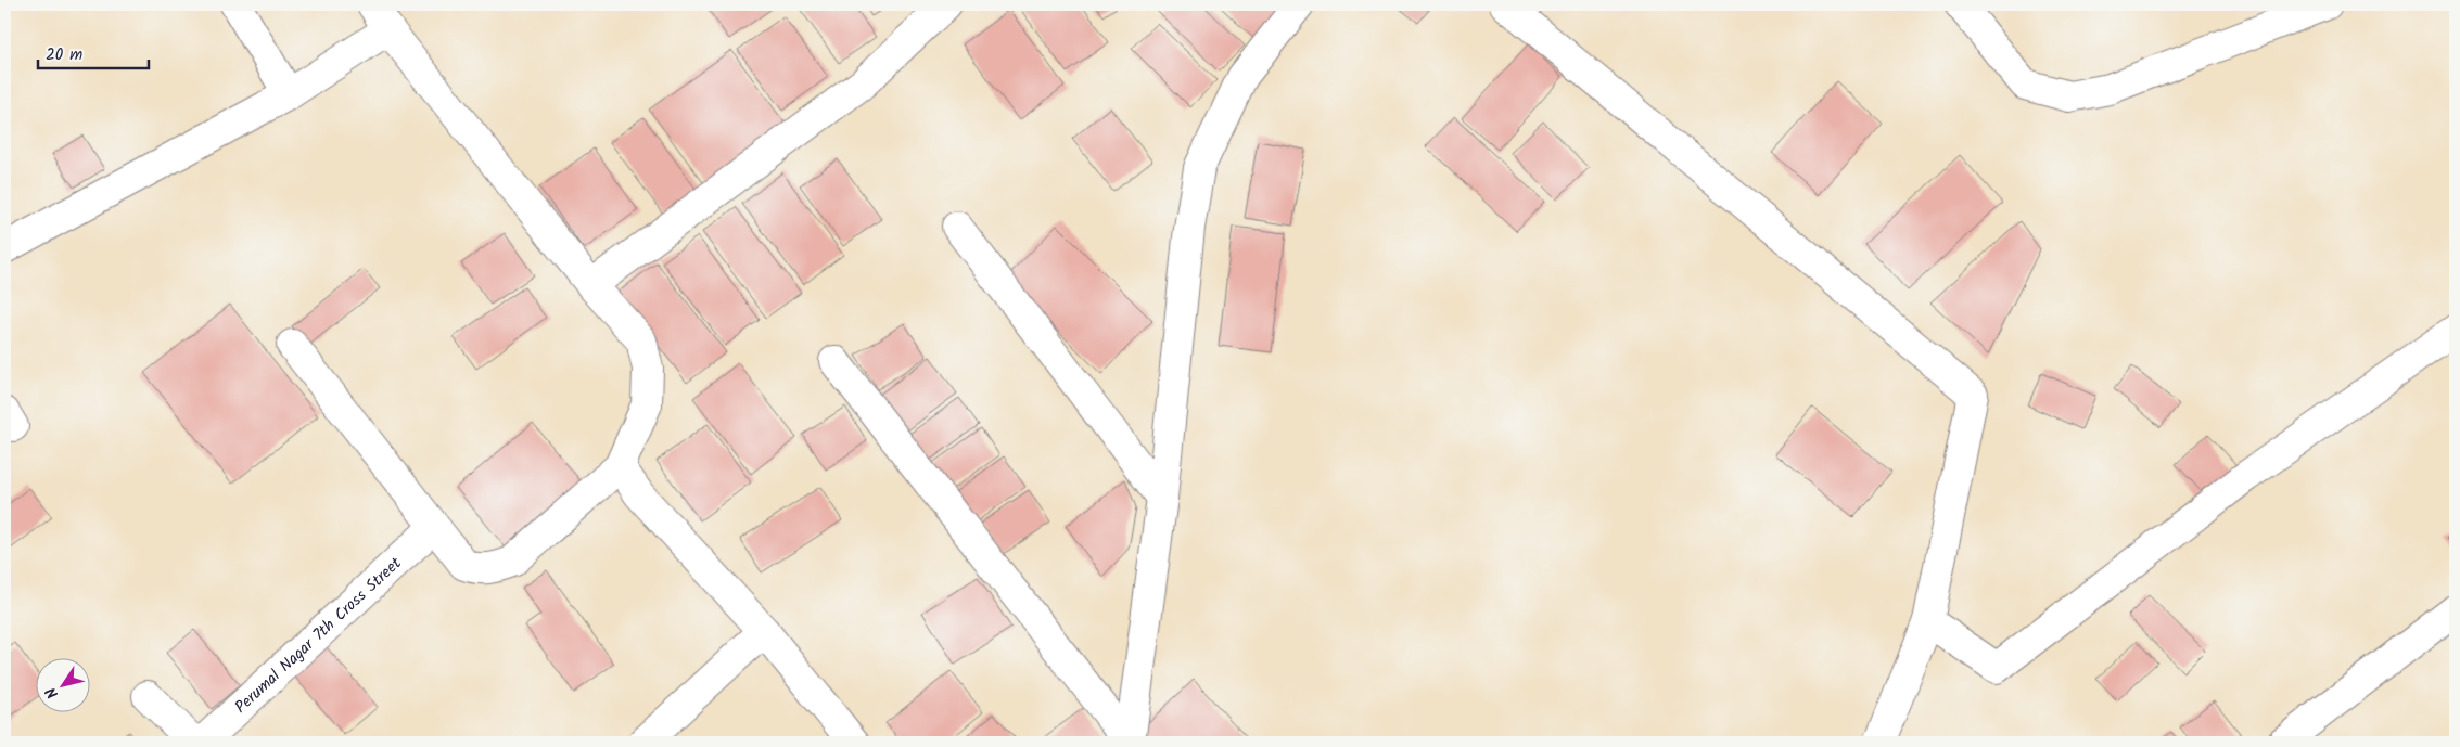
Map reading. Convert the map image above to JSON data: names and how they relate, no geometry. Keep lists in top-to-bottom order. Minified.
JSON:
{"streets":{"street":["Perumal Nagar 7th Cross Street"]},"scale_bar":"20 m","north":"bottom left"}
